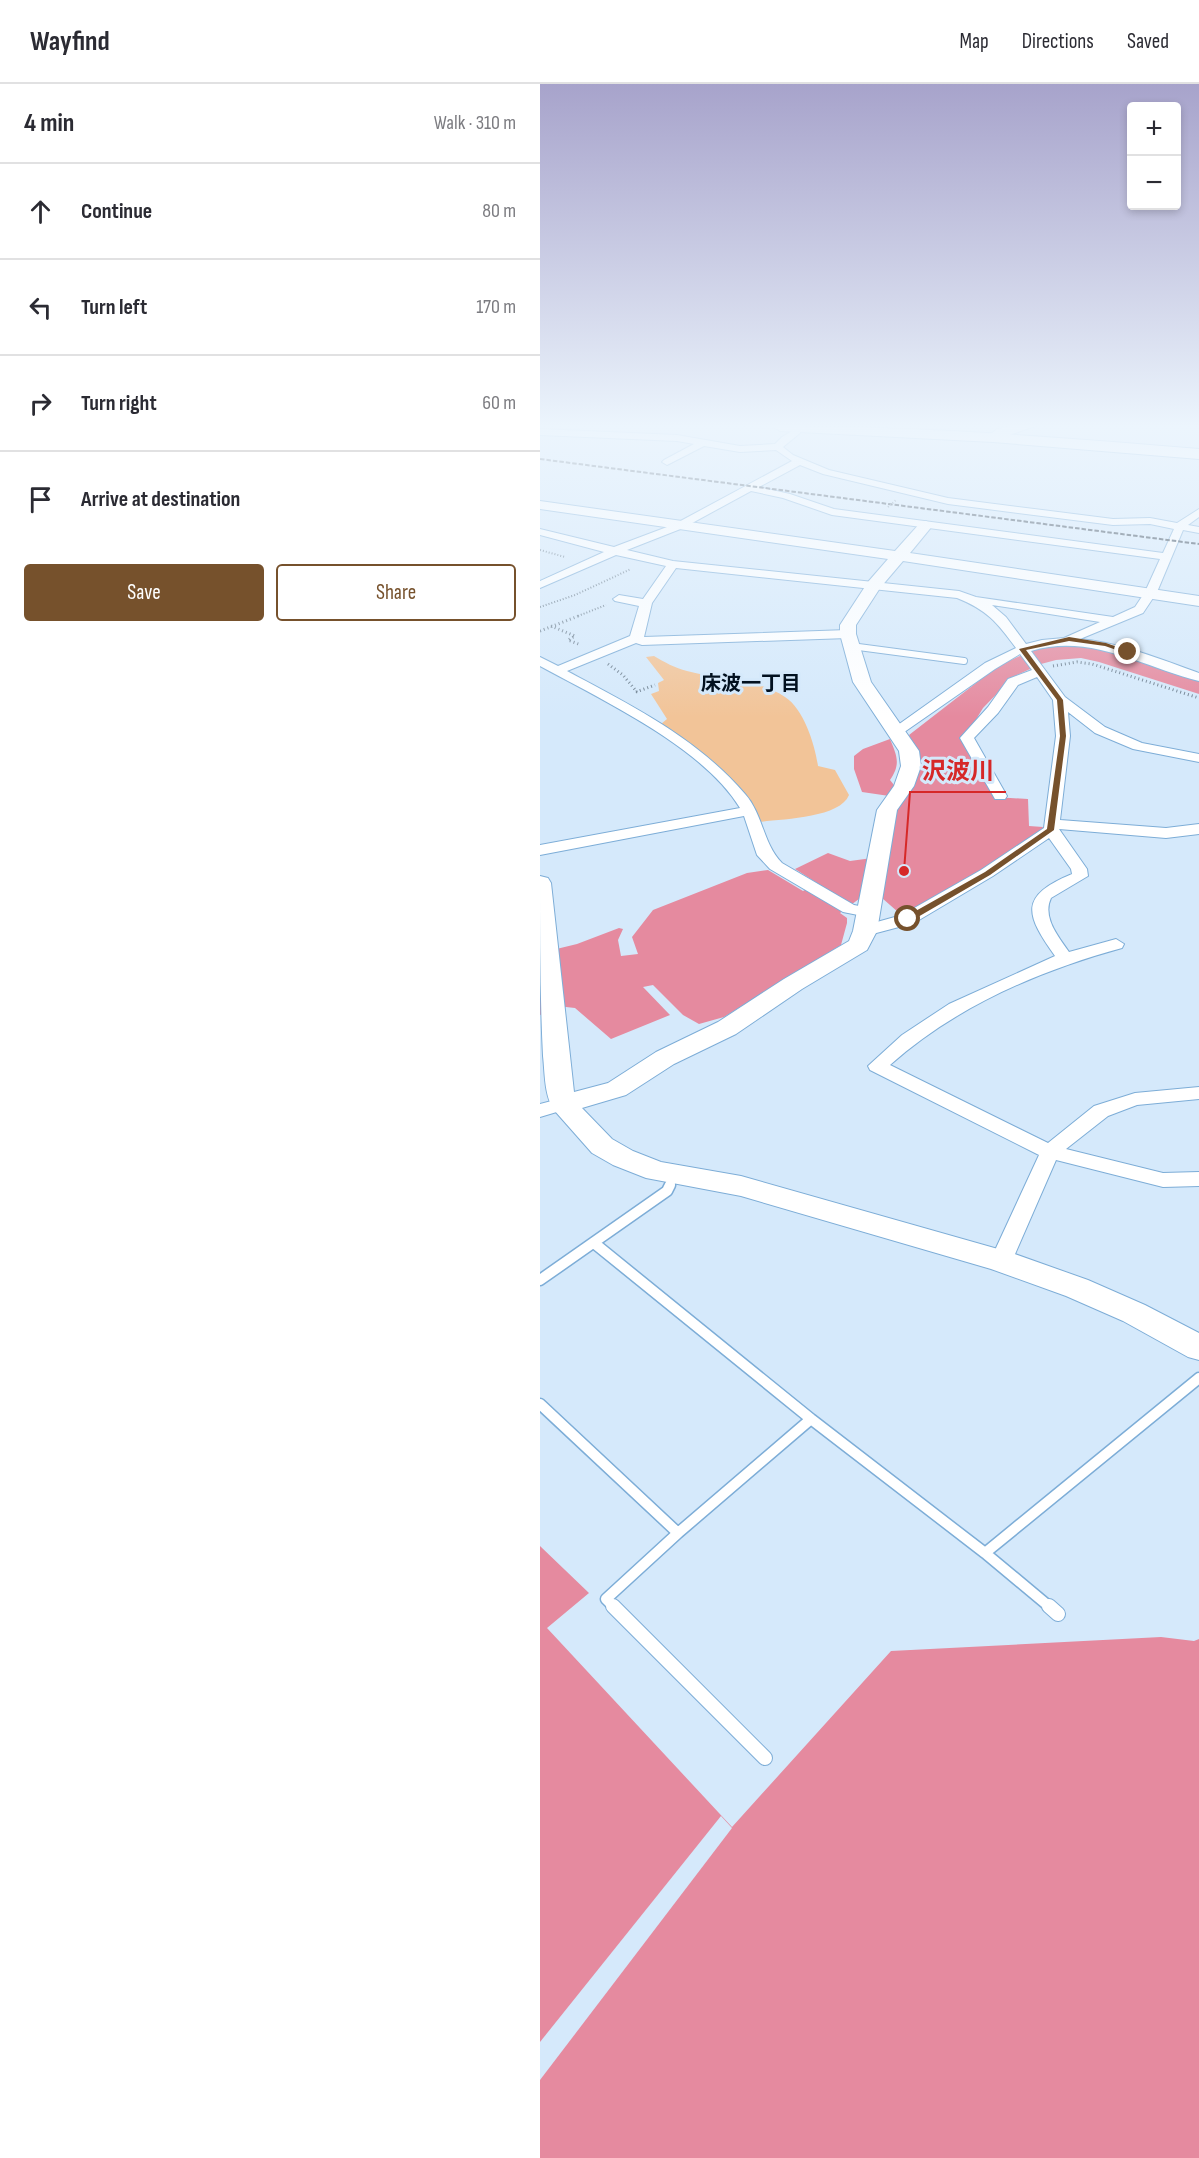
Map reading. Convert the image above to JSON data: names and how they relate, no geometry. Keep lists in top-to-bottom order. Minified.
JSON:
{"districts":["床波一丁目"],"places":["沢波川"],"page":{"header":"Wayfind","nav":["Map","Directions","Saved"],"heading":["4 min","Walk · 310 m"],"map_buttons":["+","−"],"list":[["Continue","80 m"],["Turn left","170 m"],["Turn right","60 m"],"Arrive at destination"],"buttons":["Save","Share"]}}
